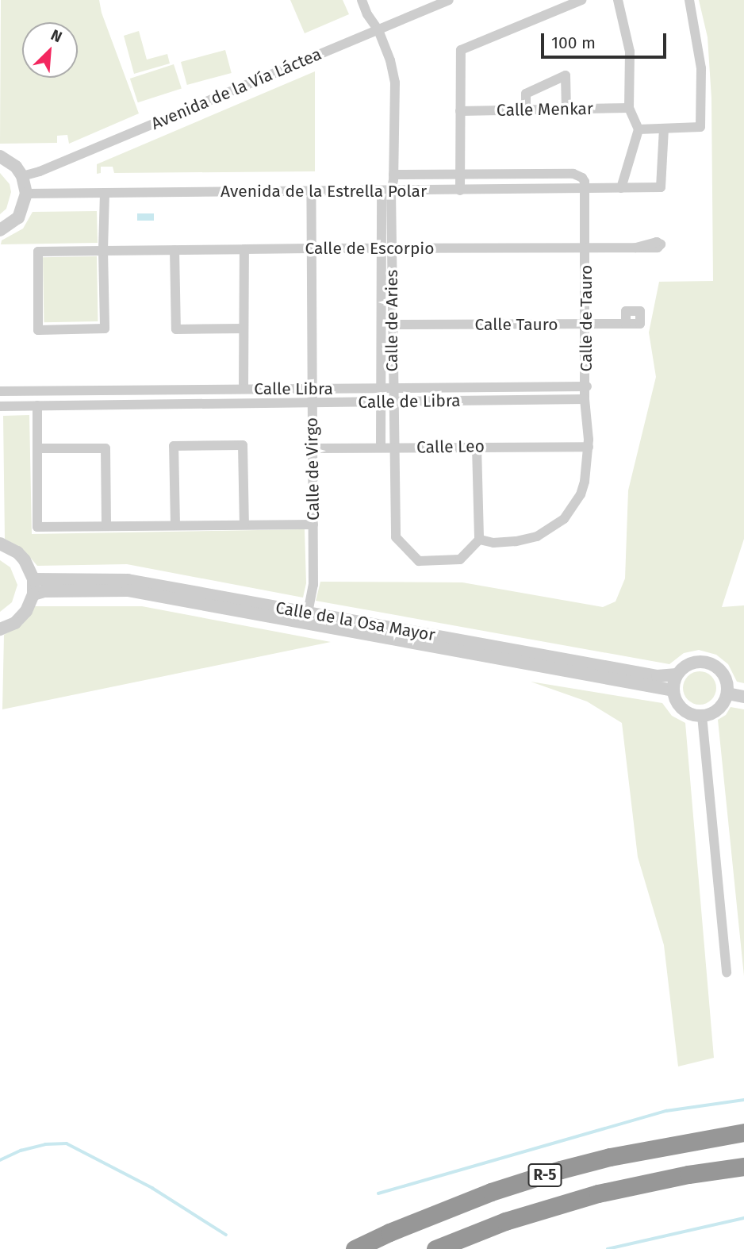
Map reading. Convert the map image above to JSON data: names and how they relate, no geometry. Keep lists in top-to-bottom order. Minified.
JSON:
{"streets":{"highway":["R-5"],"street":["Avenida de la Vía Láctea","Calle Menkar","Avenida de la Estrella Polar","Calle de Escorpio","Calle de Tauro","Calle de Aries","Calle Tauro","Calle Libra","Calle de Libra","Calle Leo","Calle de Virgo","Calle de la Osa Mayor"]},"crossings":[["Avenida de la Vía Láctea","Calle de Aries"],["Avenida de la Estrella Polar","Calle de Escorpio"],["Avenida de la Estrella Polar","Calle de Tauro"],["Avenida de la Estrella Polar","Calle de Aries"],["Avenida de la Estrella Polar","Calle de Virgo"],["Calle de Escorpio","Calle de Tauro"],["Calle de Escorpio","Calle de Aries"],["Calle de Escorpio","Calle de Virgo"],["Calle de Tauro","Calle Tauro"],["Calle de Tauro","Calle Libra"],["Calle de Tauro","Calle de Libra"],["Calle de Tauro","Calle Leo"],["Calle de Aries","Calle Tauro"],["Calle de Aries","Calle Libra"],["Calle de Aries","Calle de Libra"],["Calle de Aries","Calle Leo"],["Calle Libra","Calle de Virgo"],["Calle de Libra","Calle de Virgo"],["Calle Leo","Calle de Virgo"],["Calle de Virgo","Calle de la Osa Mayor"]],"scale_bar":"100 m","north":"top right"}
